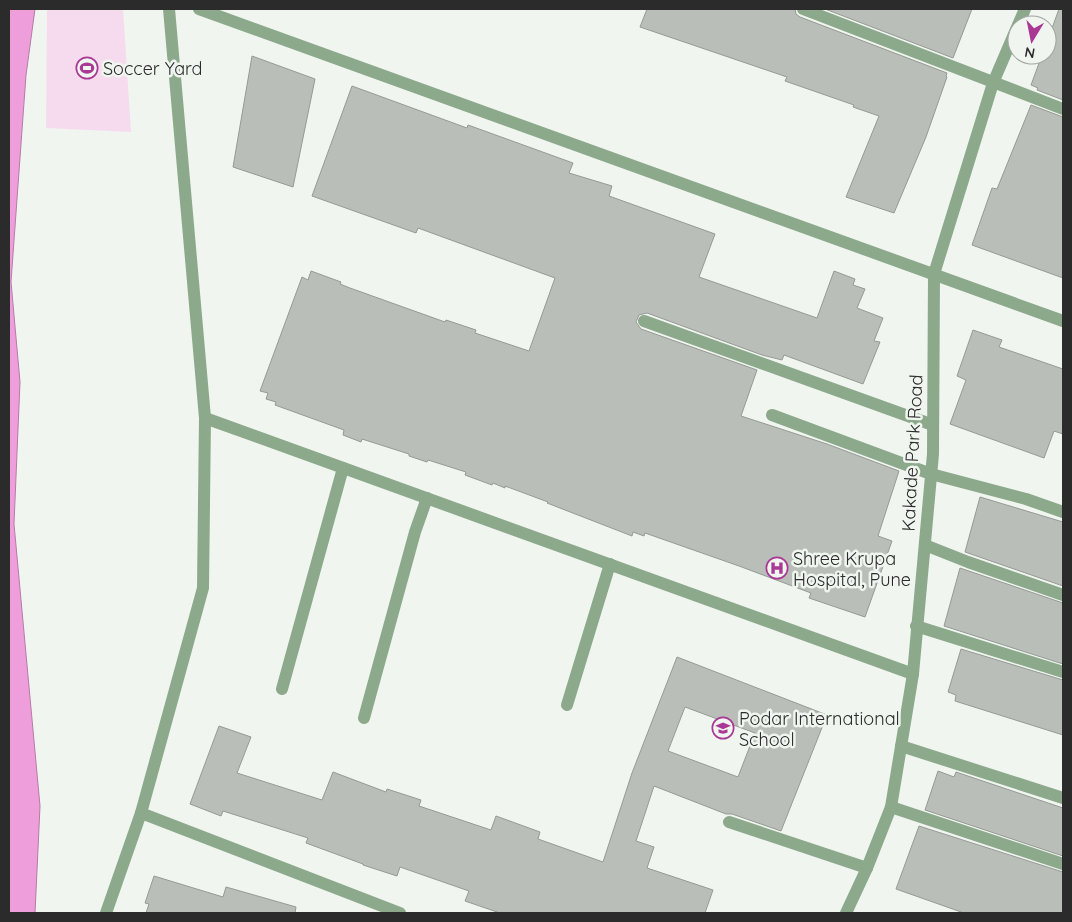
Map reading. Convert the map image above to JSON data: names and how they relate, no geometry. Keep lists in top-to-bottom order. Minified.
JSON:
{"streets":{"street":["Kakade Park Road"]},"places":{"sports":["Soccer Yard"],"hospital":["Shree Krupa Hospital, Pune"],"school or university":["Podar International School"]},"north":"bottom"}
